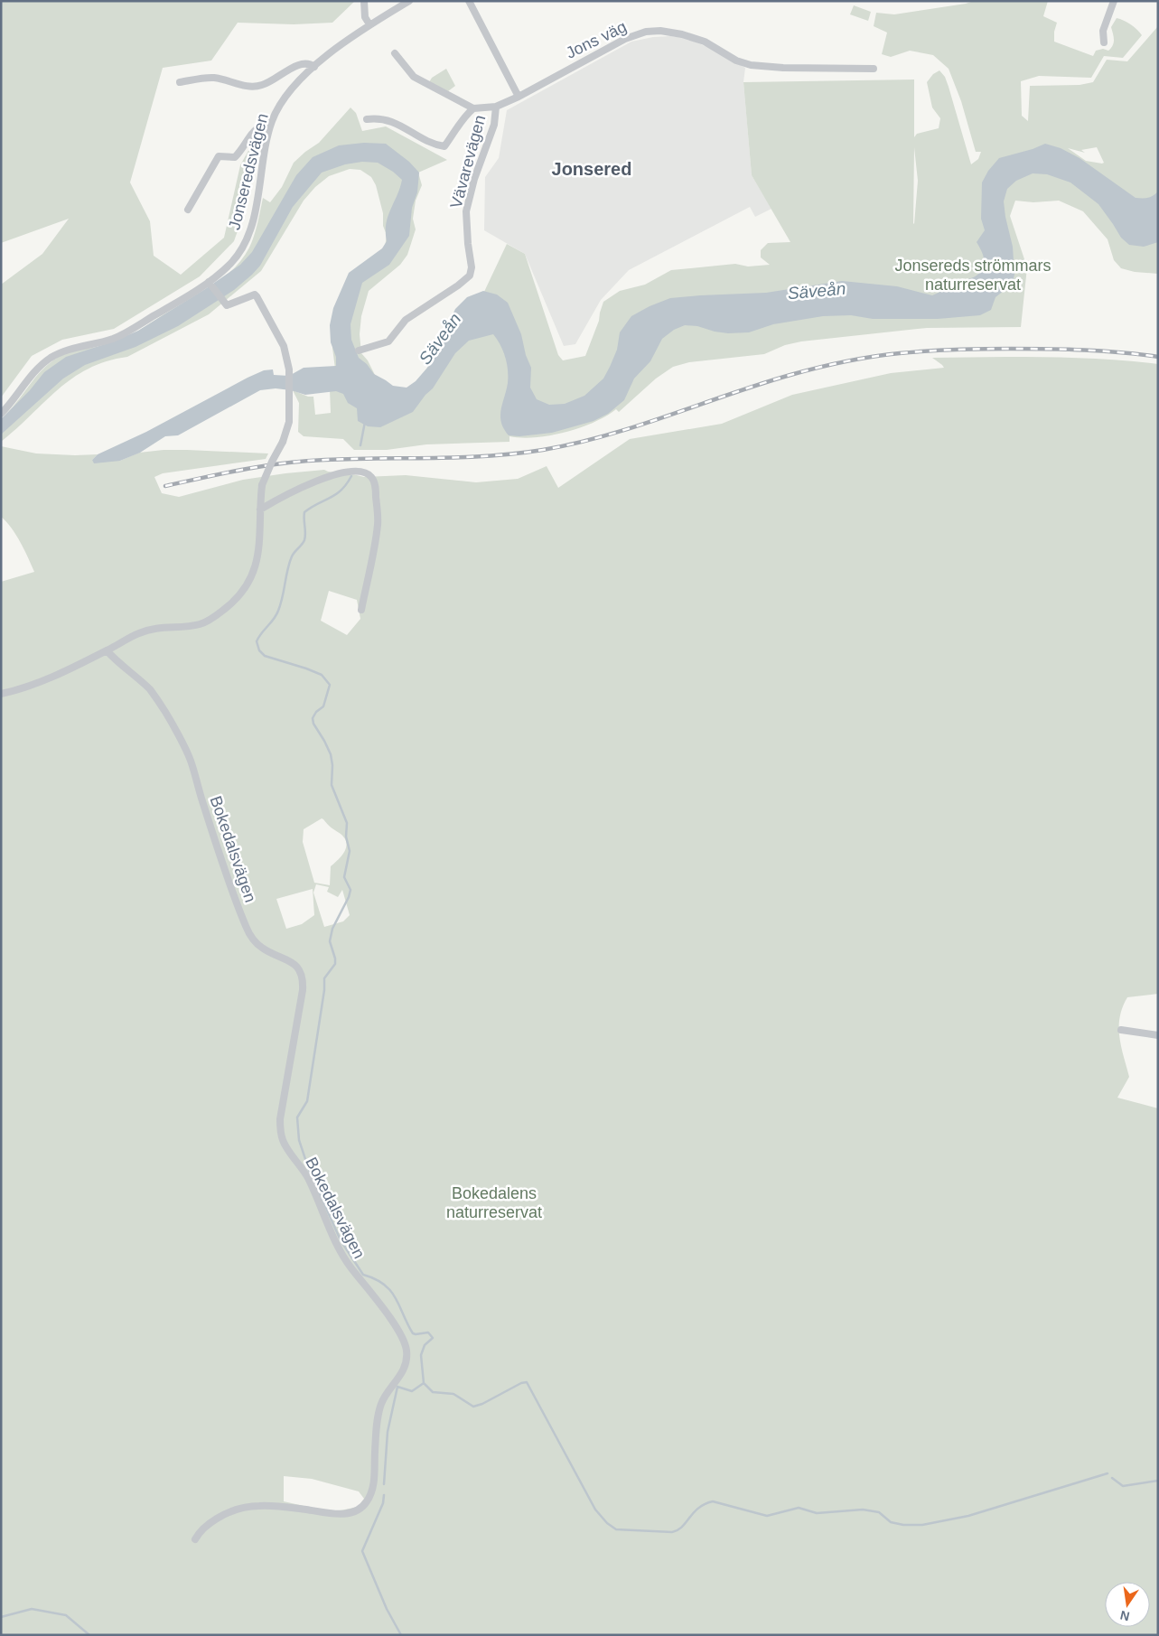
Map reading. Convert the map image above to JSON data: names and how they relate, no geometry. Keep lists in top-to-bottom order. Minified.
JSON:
{"streets":{"street":["Jons väg","Vävarevägen","Jonseredsvägen","Bokedalsvägen"]},"crossings":[["Jons väg","Vävarevägen"]],"districts":["Jonsered"],"water":["Säveån"],"parks":["Jonsereds strömmars naturreservat","Bokedalens naturreservat"],"north":"bottom"}
